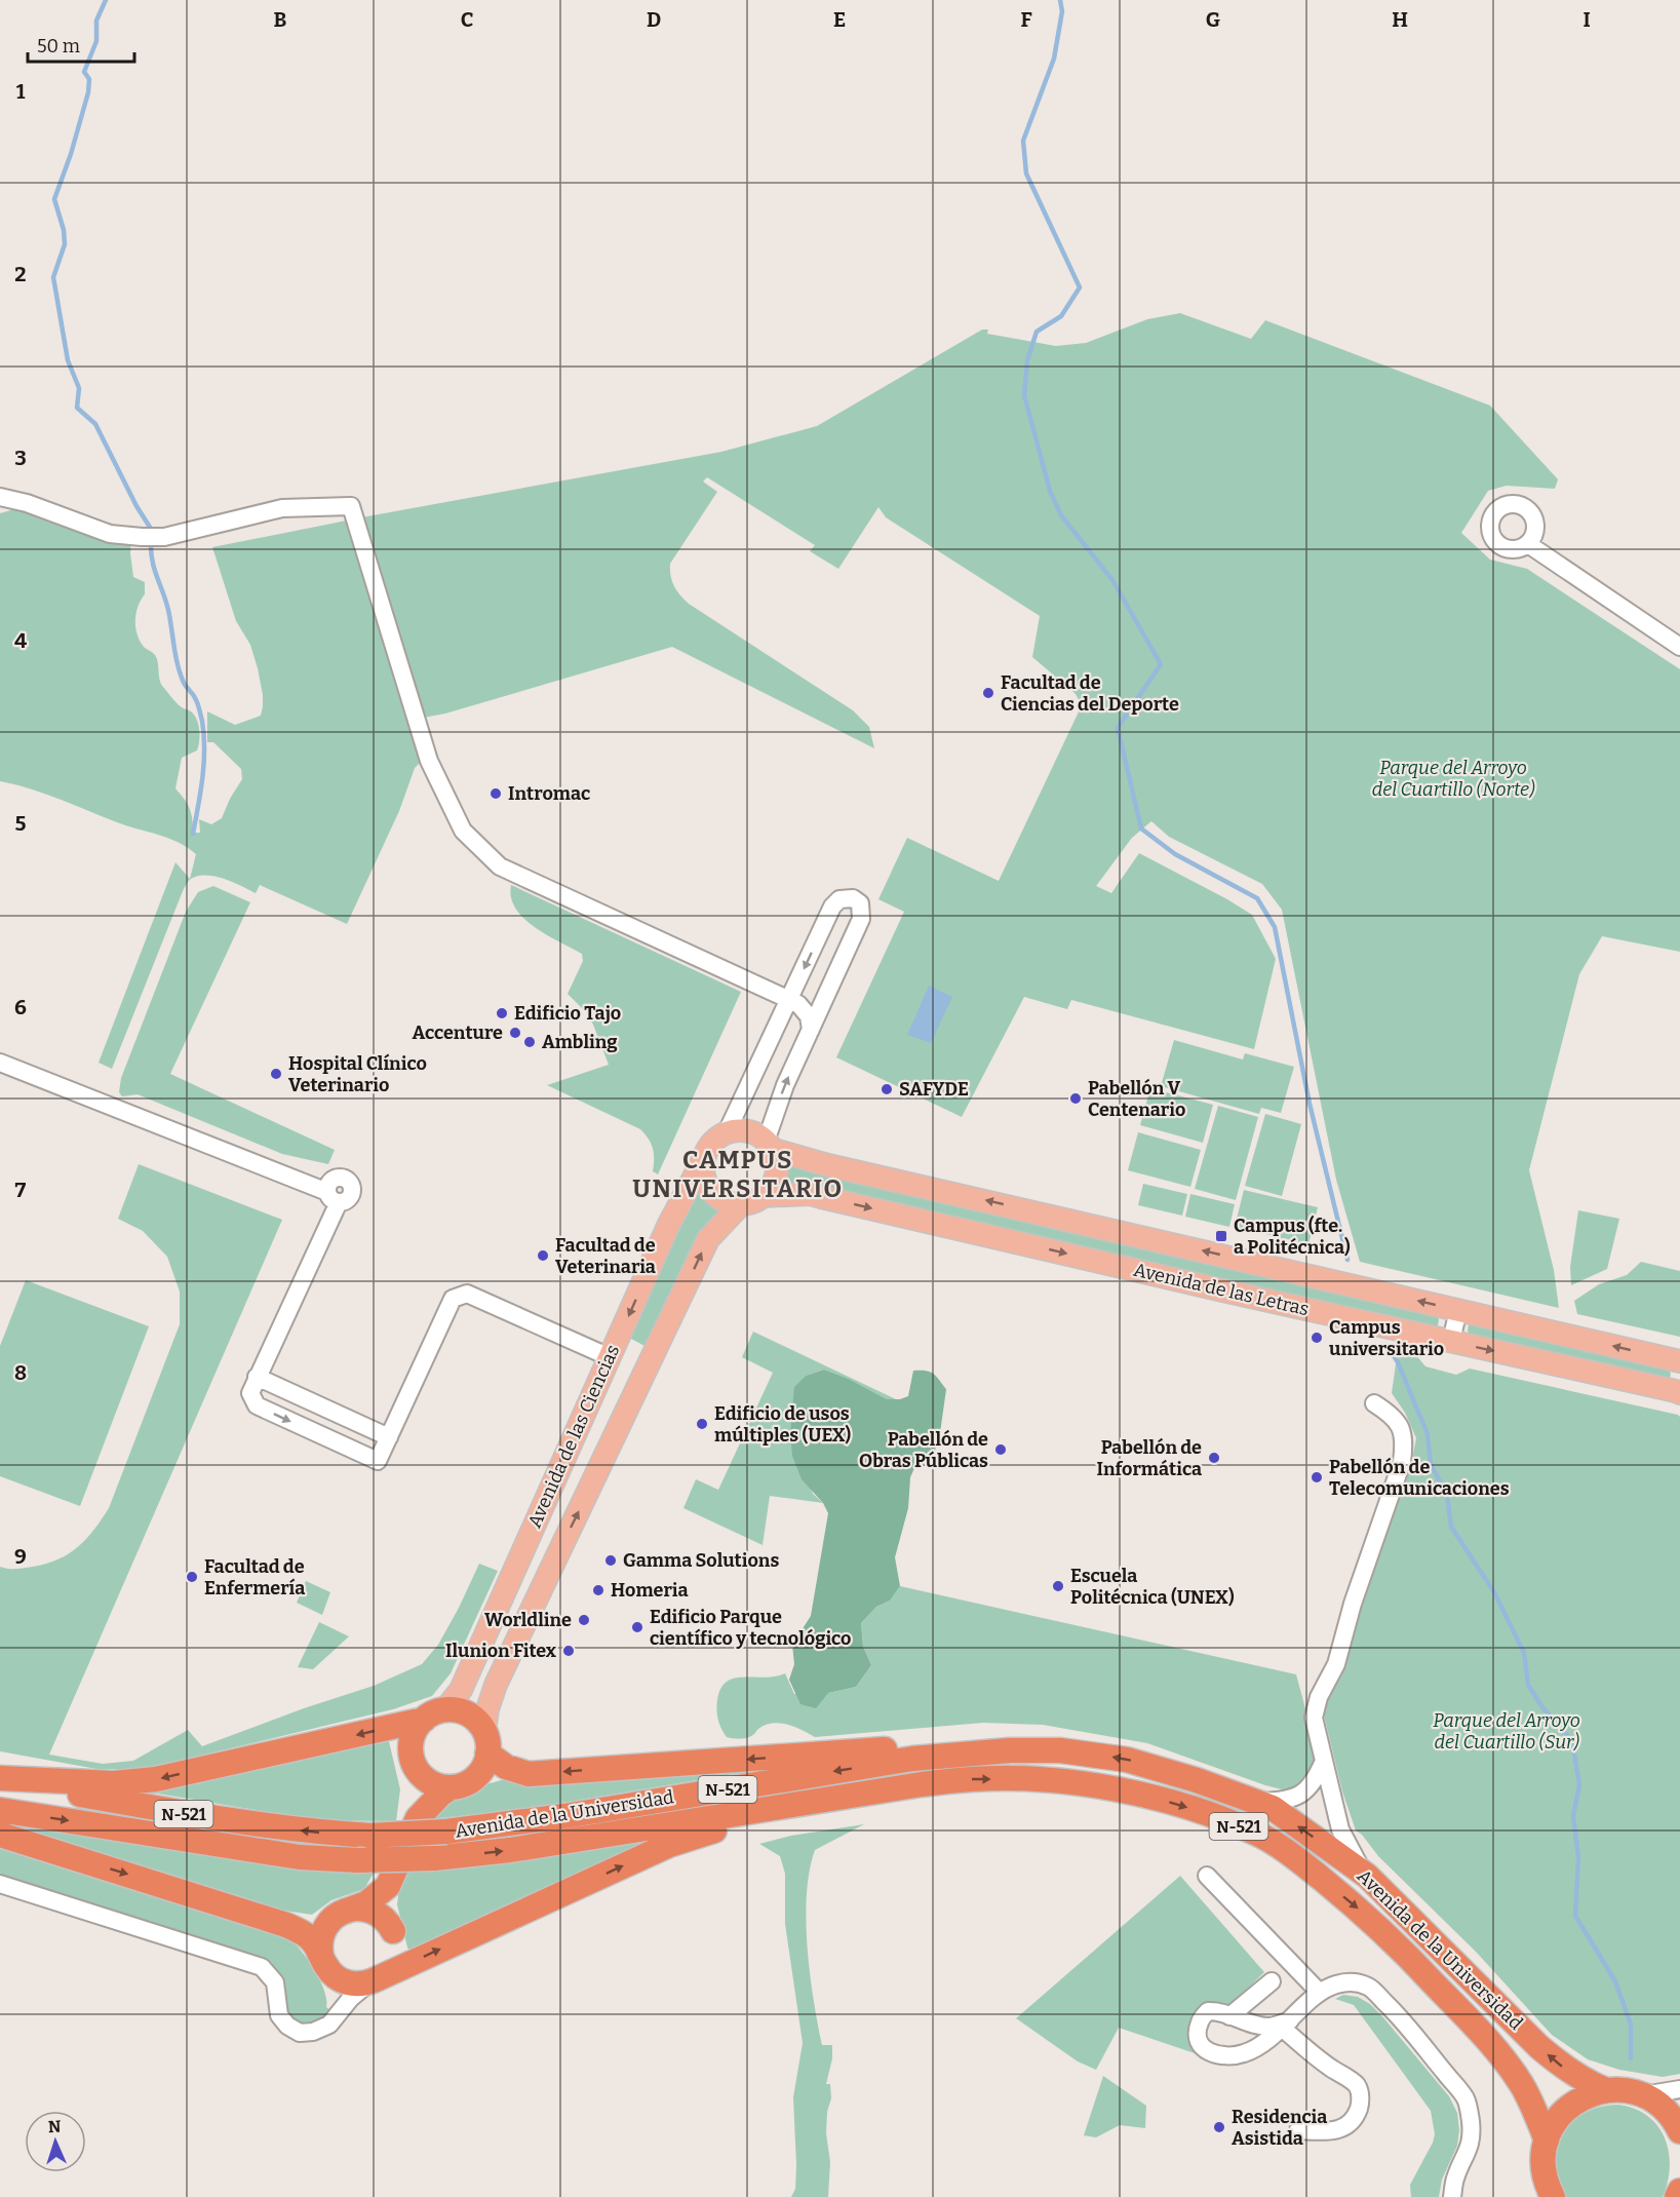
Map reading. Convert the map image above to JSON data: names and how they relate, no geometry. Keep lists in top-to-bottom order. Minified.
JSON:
{"streets":{"highway":["N-521","Avenida de la Universidad"],"main road":["Avenida de las Letras","Avenida de las Ciencias"]},"crossings":[["Avenida de las Letras","Avenida de las Ciencias"],["N-521","Avenida de la Universidad"]],"districts":["CAMPUS UNIVERSITARIO"],"parks":["Parque del Arroyo del Cuartillo (Norte)","Parque del Arroyo del Cuartillo (Sur)"],"places":{"other":["Facultad de Ciencias del Deporte","Intromac","Edificio Tajo","Accenture","Ambling","Hospital Clínico Veterinario","SAFYDE","Pabellón V Centenario","Facultad de Veterinaria","Campus universitario","Edificio de usos múltiples (UEX)","Pabellón de Obras Públicas","Pabellón de Informática","Pabellón de Telecomunicaciones","Gamma Solutions","Facultad de Enfermería","Escuela Politécnica (UNEX)","Homeria","Worldline","Edificio Parque científico y tecnológico","Ilunion Fitex","Residencia Asistida"],"transit":["Campus (fte. a Politécnica)"]},"scale_bar":"50 m","north":"top","grid":{"columns":["B","C","D","E","F","G","H","I"],"rows":["1","2","3","4","5","6","7","8","9"]}}
